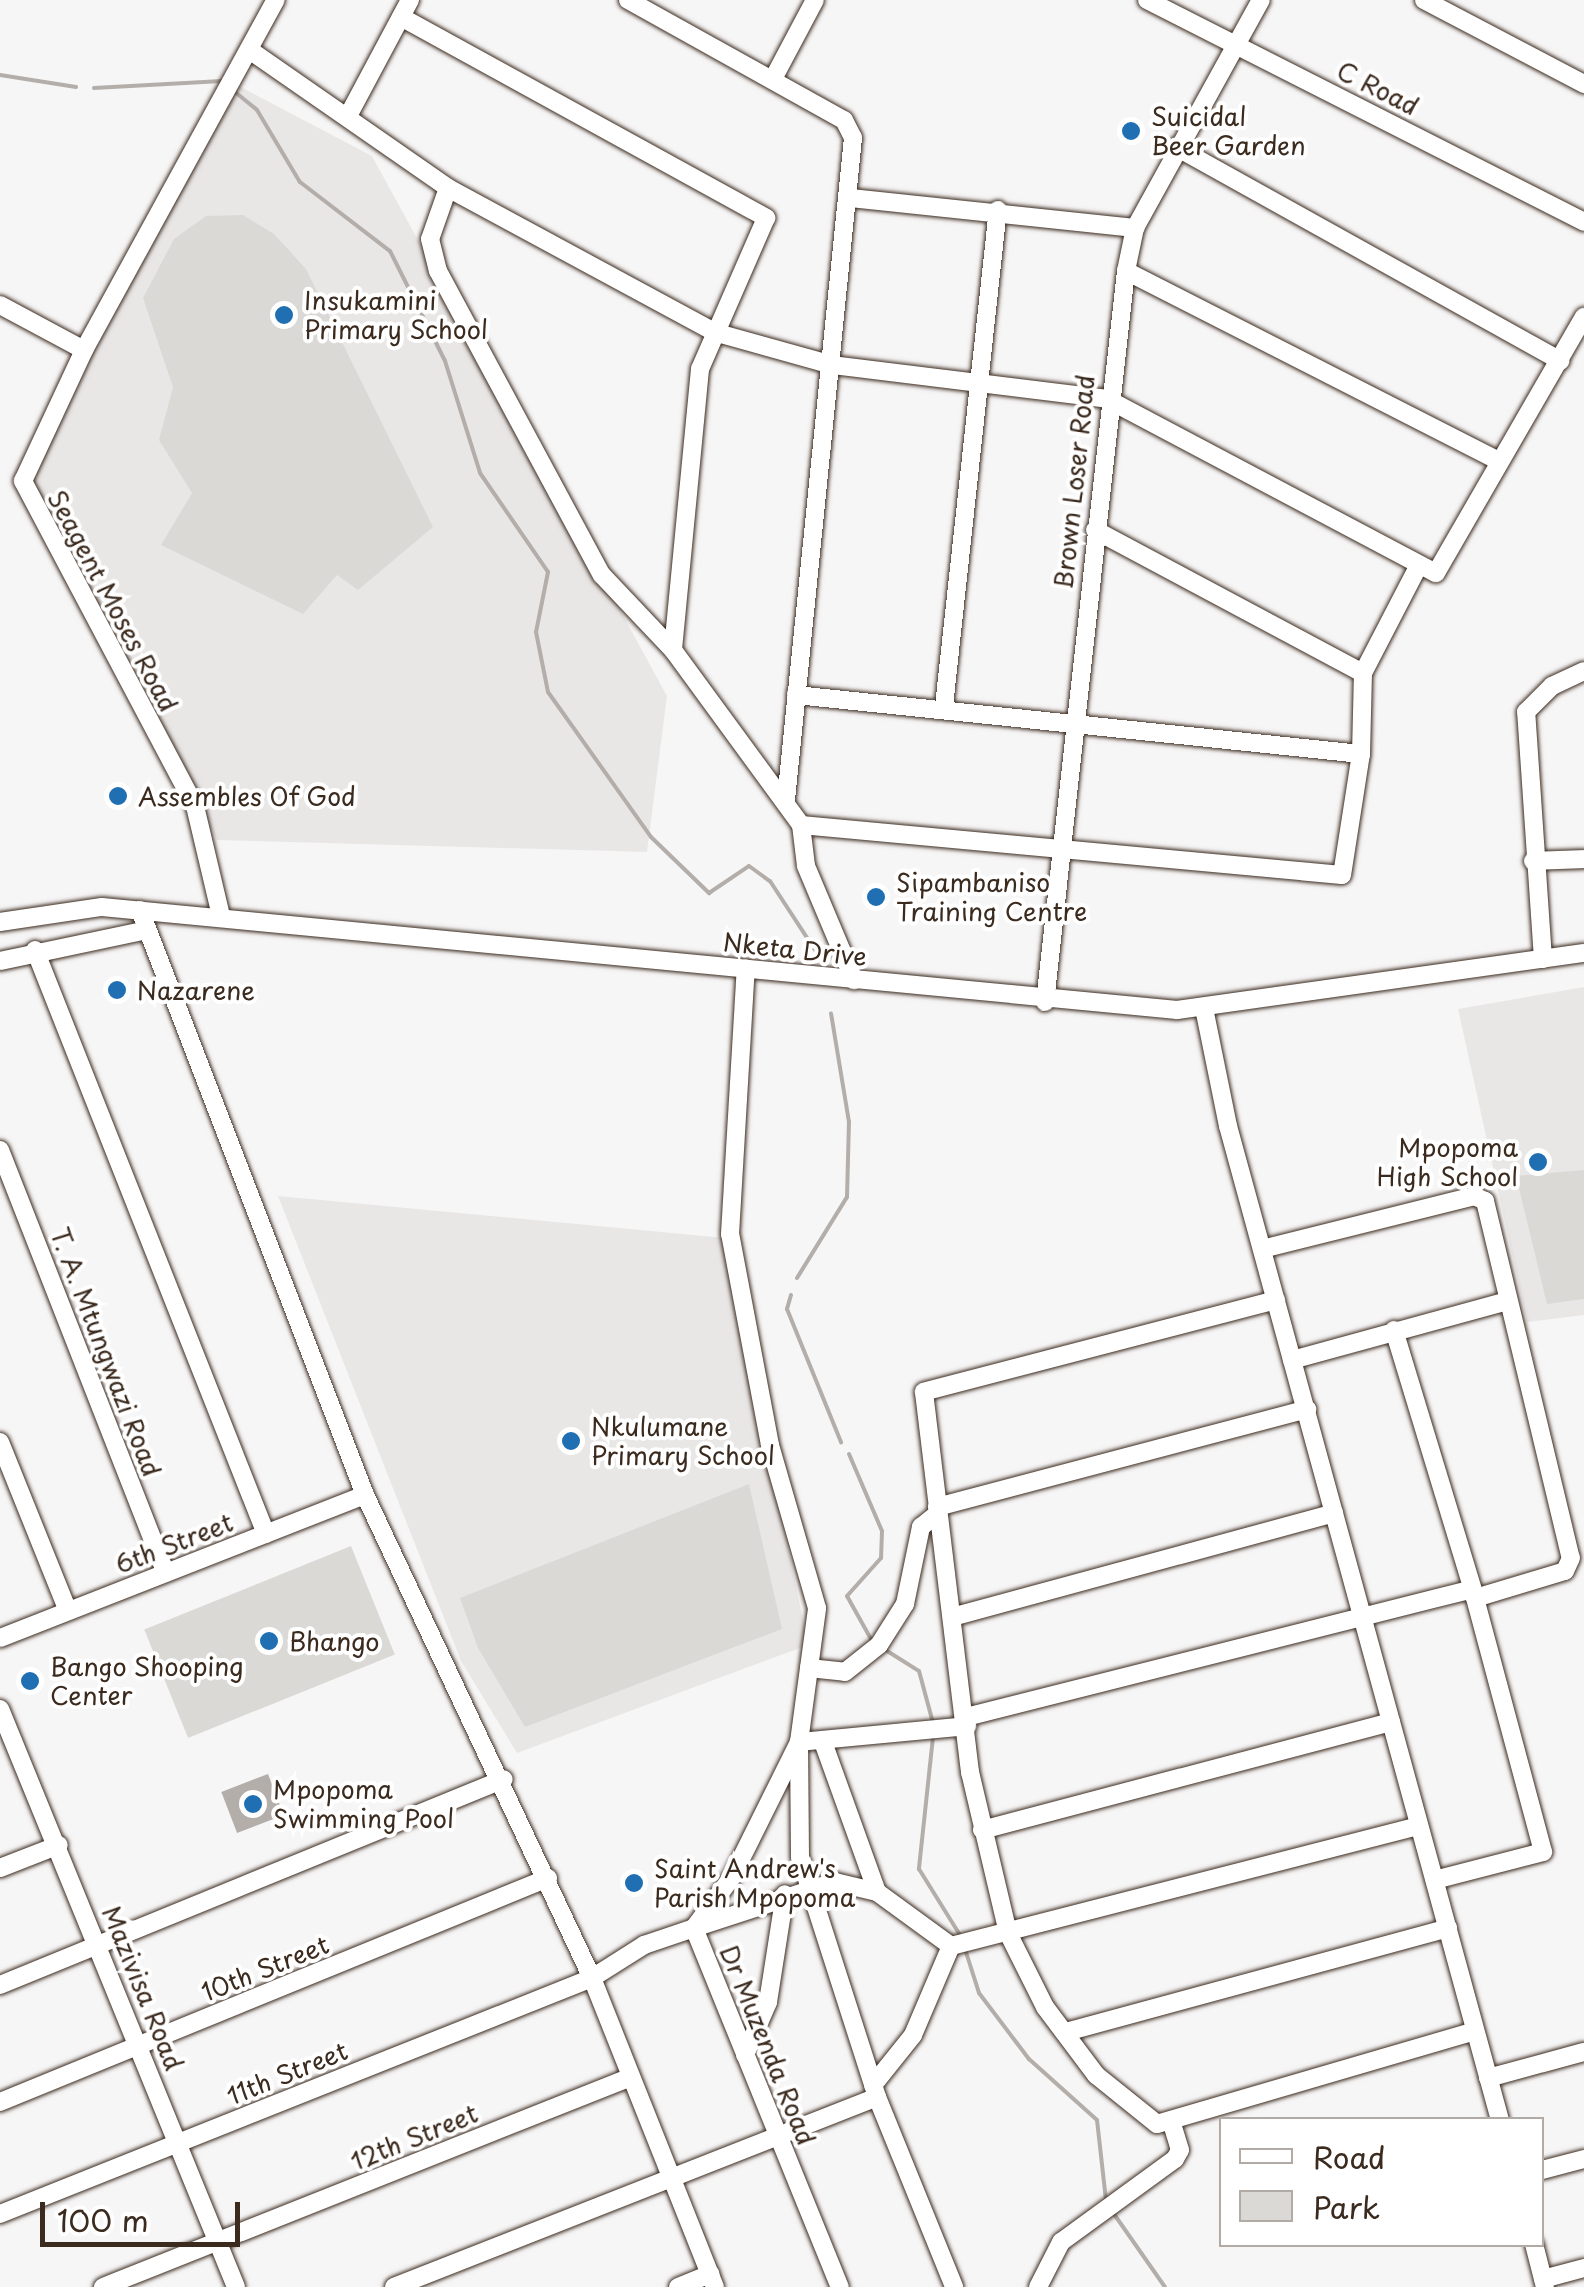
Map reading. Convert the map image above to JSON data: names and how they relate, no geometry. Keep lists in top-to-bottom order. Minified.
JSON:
{"streets":{"street":["C Road","Brown Loser Road","Seagent Moses Road","Nketa Drive","T. A. Mtungwazi Road","6th Street","10th Street","Mazivisa Road","Dr Muzenda Road","11th Street","12th Street"]},"crossings":[["C Road","Brown Loser Road"],["Brown Loser Road","Nketa Drive"],["Seagent Moses Road","Nketa Drive"],["T. A. Mtungwazi Road","6th Street"],["10th Street","Mazivisa Road"],["Mazivisa Road","11th Street"],["Mazivisa Road","12th Street"],["Dr Muzenda Road","11th Street"]],"places":["Suicidal Beer Garden","Insukamini Primary School","Assembles Of God","Sipambaniso Training Centre","Nazarene","Mpopoma High School","Nkulumane Primary School","Bhango","Bango Shooping Center","Mpopoma Swimming Pool","Saint Andrew's Parish Mpopoma"],"legend":["Road","Park"],"scale_bar":"100 m"}
